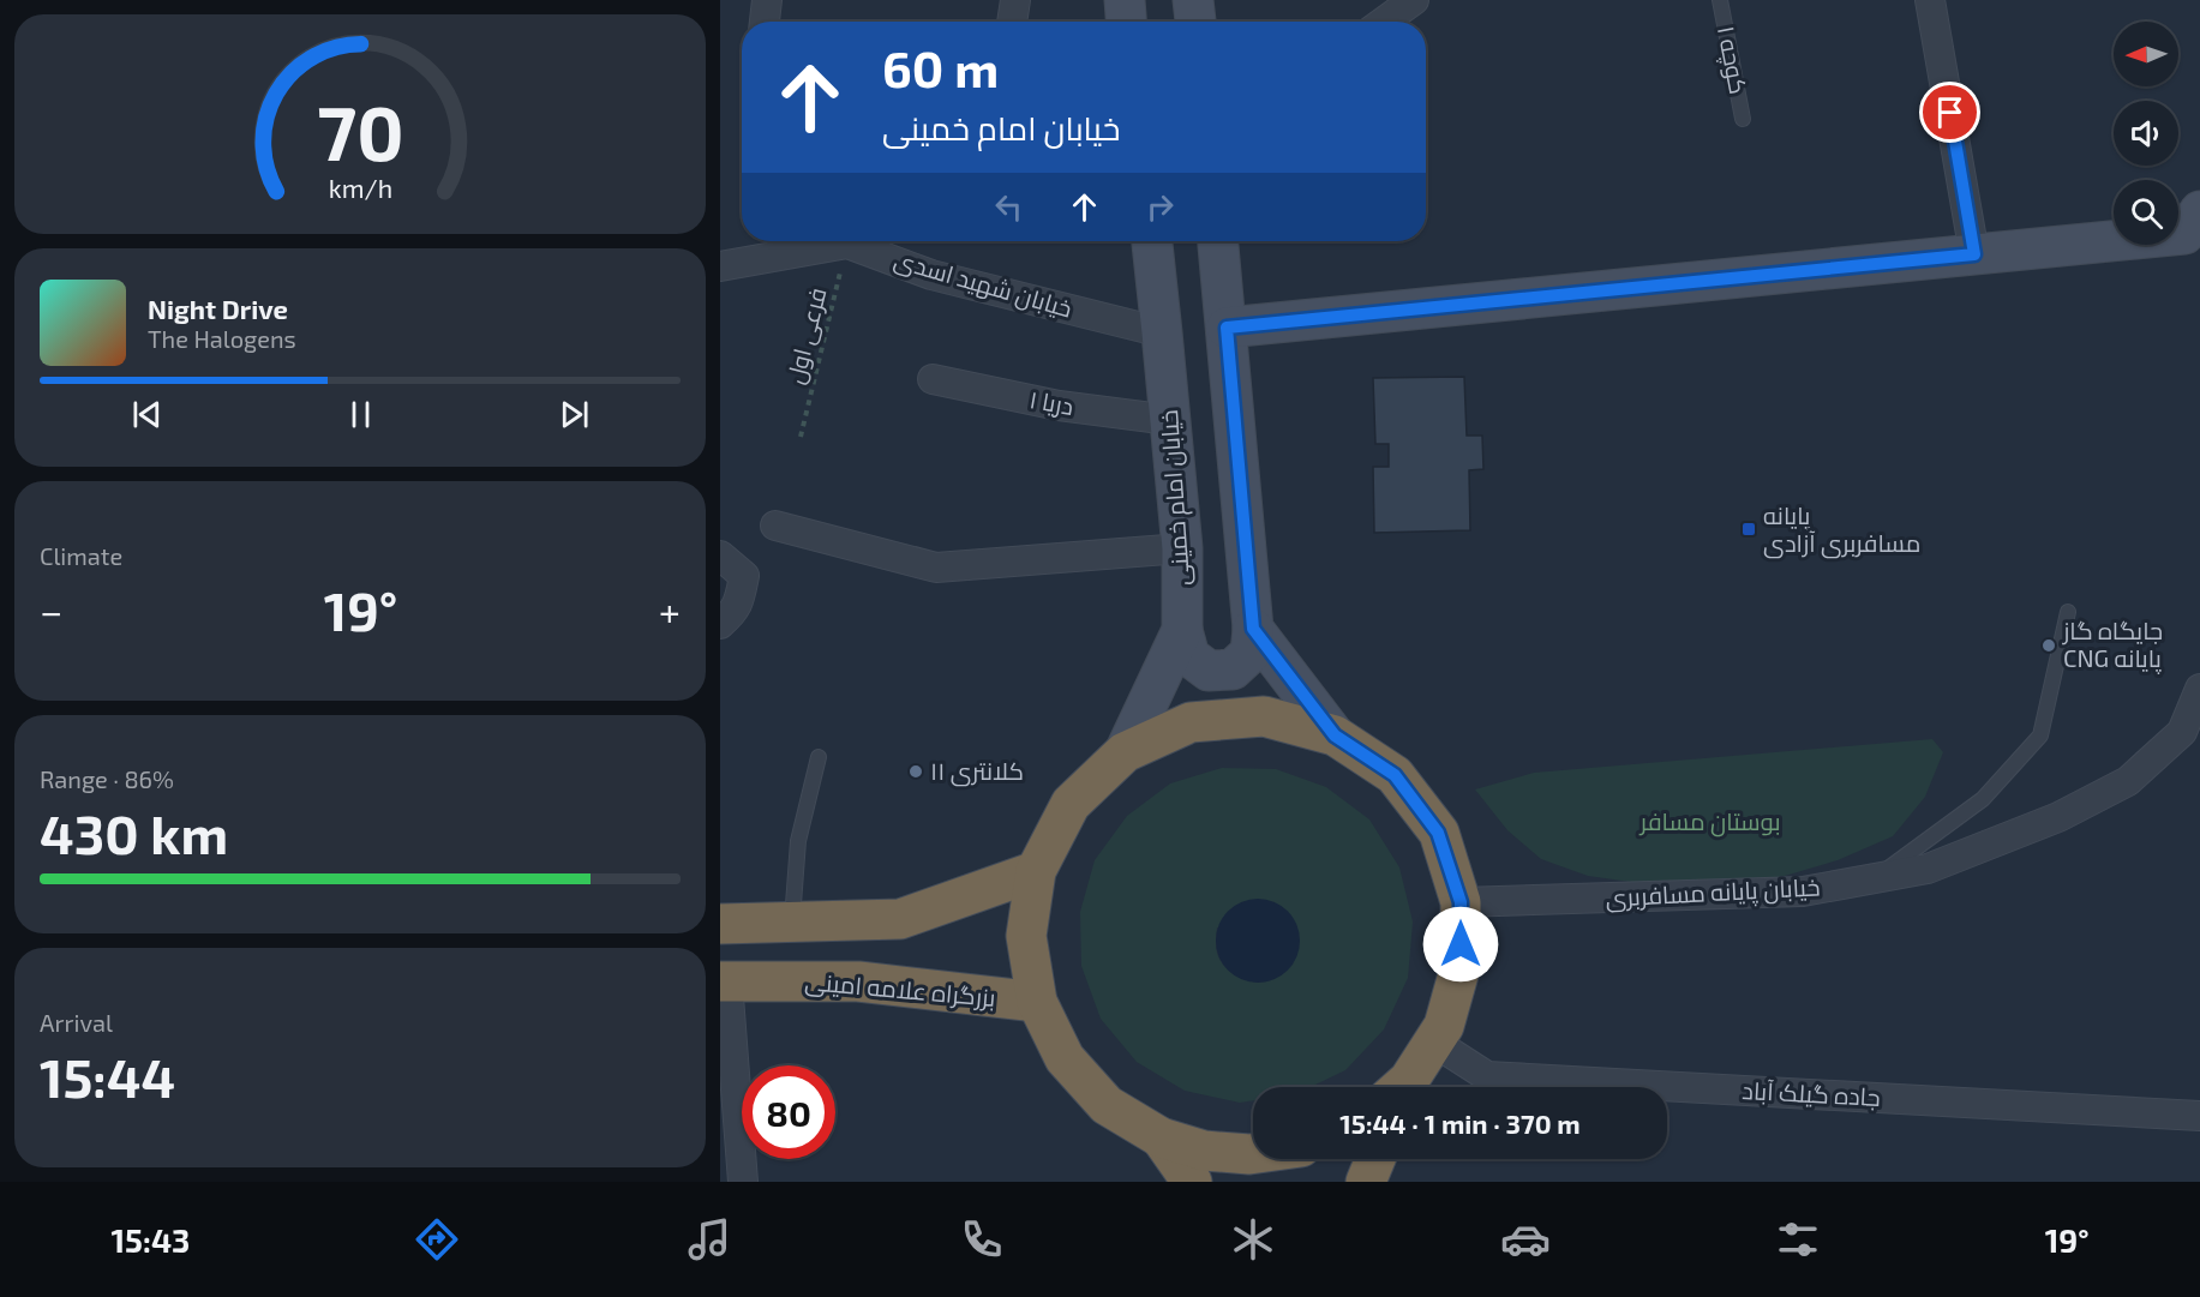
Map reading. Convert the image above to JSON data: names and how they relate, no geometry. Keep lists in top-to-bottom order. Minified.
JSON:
{"streets":{"highway":["بزرگراه علامه امینی"],"main road":["خیابان امام خمینی"],"street":["خیابان شهید اسدی","دریا ۱","خیابان پایانه مسافربری","جاده گیلک آباد"],"lane":["کوچه ۱"],"path":["فرعی اول"]},"crossings":[["خیابان شهید اسدی","فرعی اول"],["خیابان شهید اسدی","خیابان امام خمینی"],["دریا ۱","خیابان امام خمینی"]],"parks":["بوستان مسافر"],"places":{"transit":["پایانه مسافربری آزادی"],"other":["جایگاه گاز CNG پایانه","کلانتری ۱۱"]},"north":"left","page":{"turn":["60 m","خیابان امام خمینی"],"song":["Night Drive","The Halogens"],"tile":["Climate",["Range · 86%","430 km"],["Arrival","15:44"]],"heat":["−","19°","+"],"limit":"80","trip":"15:44 · 1 min · 370 m","tabs":["15:43","19°"],"gauge":["70","km/h"]}}
